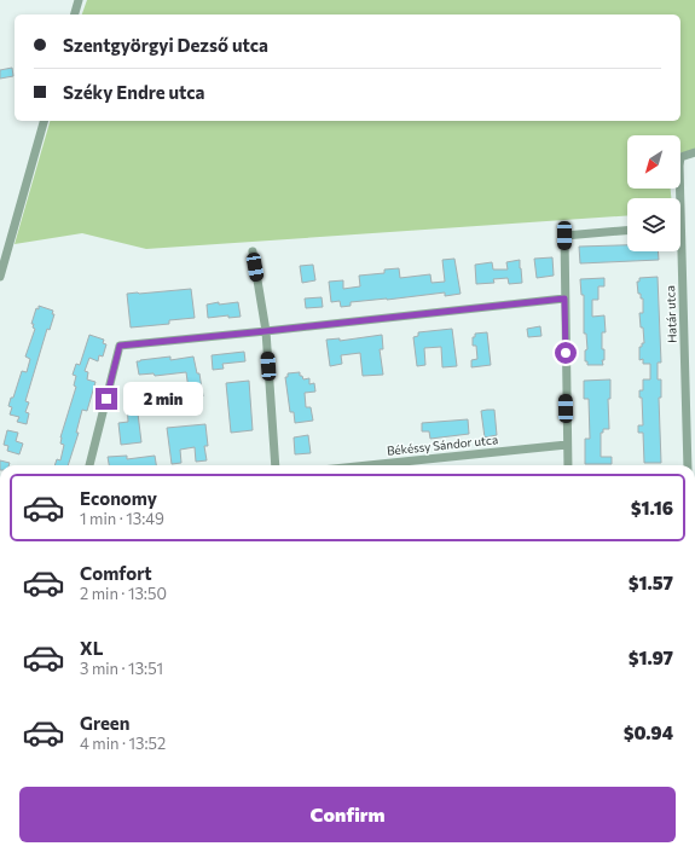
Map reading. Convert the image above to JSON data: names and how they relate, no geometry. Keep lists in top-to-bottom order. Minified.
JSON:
{"streets":{"street":["Határ utca","Békéssy Sándor utca"]},"north":"bottom left","page":{"banner":["Szentgyörgyi Dezső utca","Széky Endre utca"],"bubble":"2 min","list":[{"name":"Economy","note":"1 min · 13:49","value":"$1.16"},{"name":"Comfort","note":"2 min · 13:50","value":"$1.57"},{"name":"XL","note":"3 min · 13:51","value":"$1.97"},{"name":"Green","note":"4 min · 13:52","value":"$0.94"}],"buttons":"Confirm"}}
